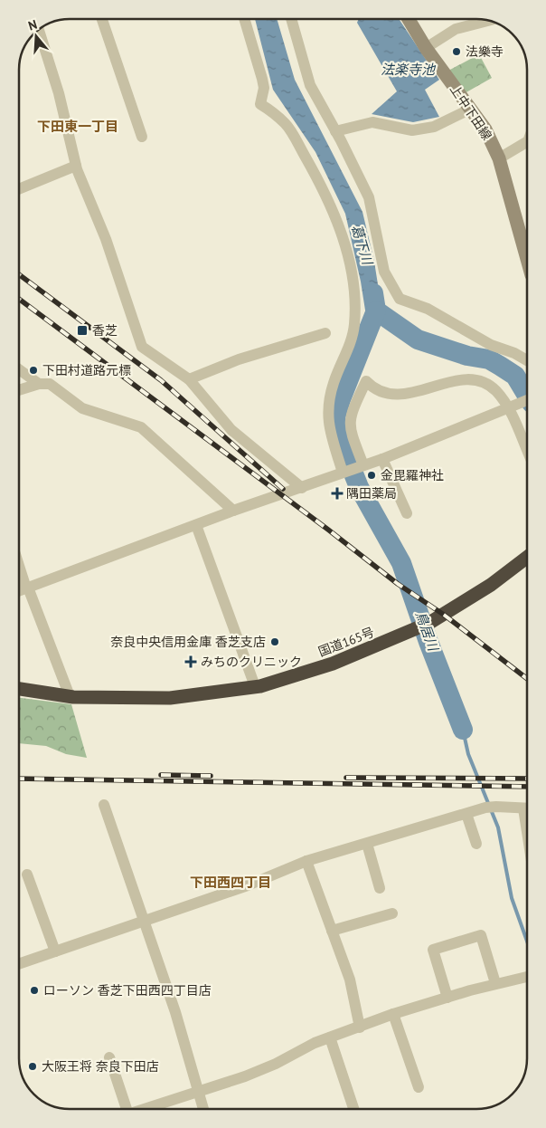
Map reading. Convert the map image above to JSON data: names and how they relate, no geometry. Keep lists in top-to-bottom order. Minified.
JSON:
{"streets":{"highway":["国道165号"],"main road":["上中下田線"]},"districts":["下田東一丁目","下田西四丁目"],"water":["法楽寺池","葛下川","鳥居川"],"places":{"other":["法樂寺","下田村道路元標","金毘羅神社","奈良中央信用金庫 香芝支店","ローソン 香芝下田西四丁目店","大阪王将 奈良下田店"],"transit":["香芝"],"health":["隅田薬局","みちのクリニック"]},"north":"top"}
